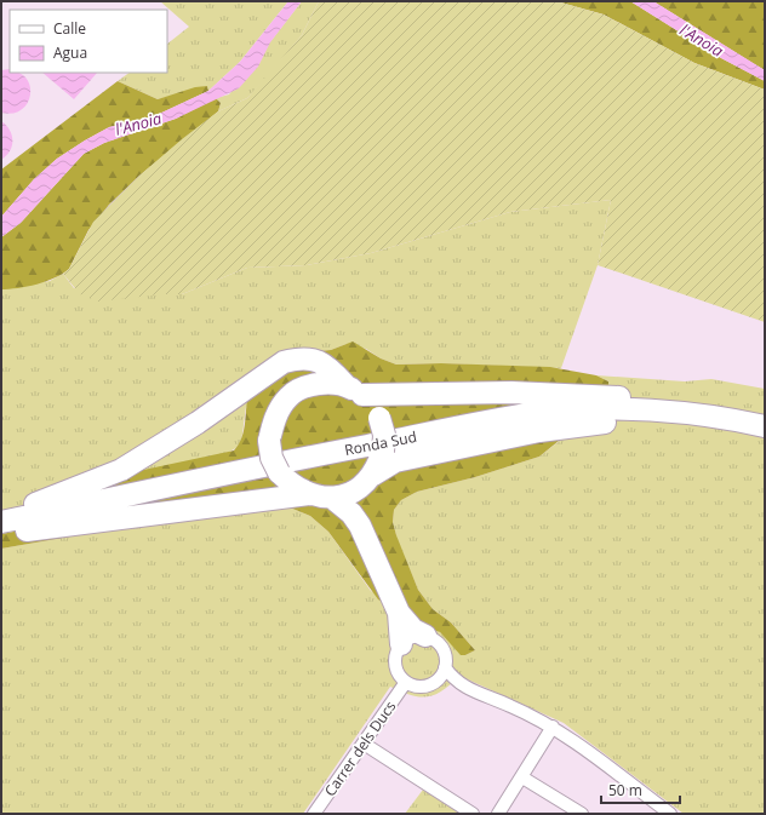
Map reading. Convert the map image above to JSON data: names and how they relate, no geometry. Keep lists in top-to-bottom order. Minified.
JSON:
{"streets":{"highway":["Ronda Sud"],"street":["Carrer dels Ducs"]},"water":["l'Anoia"],"legend":["Calle","Agua"],"scale_bar":"50 m"}
